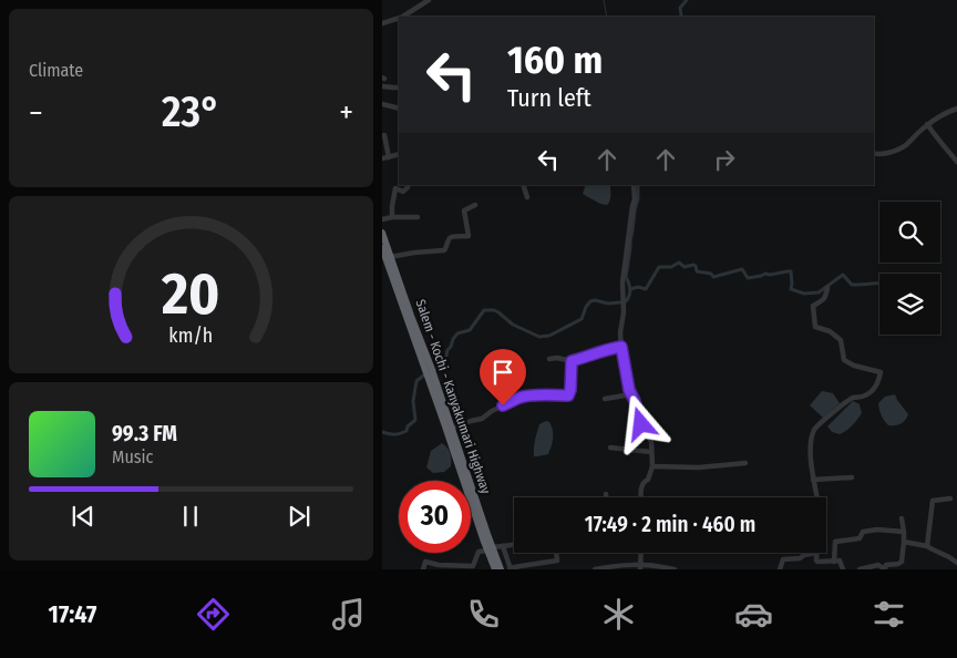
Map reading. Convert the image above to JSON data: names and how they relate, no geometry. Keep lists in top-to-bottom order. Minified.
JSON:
{"streets":{"highway":["Salem - Kochi - Kanyakumari Highway"]},"page":{"tile":"Climate","turn":["160 m","Turn left"],"heat":["−","23°","+"],"song":["99.3 FM","Music"],"limit":"30","trip":"17:49 · 2 min · 460 m","tabs":"17:47","gauge":["20","km/h"]}}
